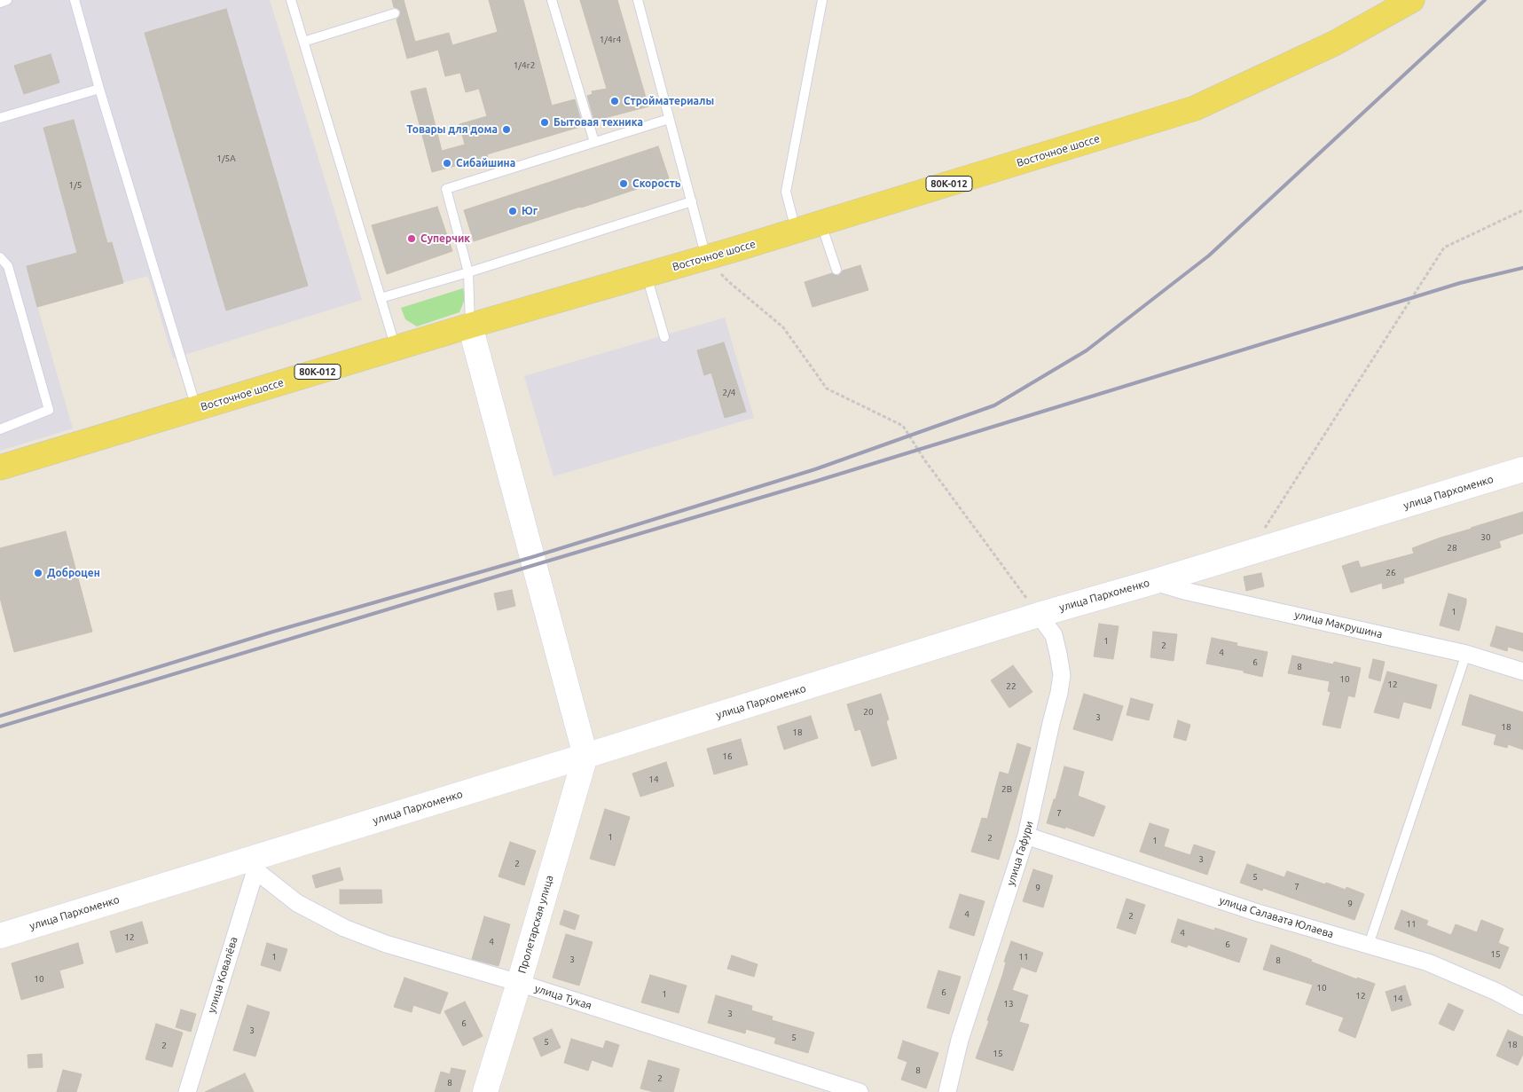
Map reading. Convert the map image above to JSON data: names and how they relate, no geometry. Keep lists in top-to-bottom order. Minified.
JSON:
{"streets":{"main road":["Восточное шоссе","80К-012","улица Пархоменко","Пролетарская улица"],"street":["улица Макрушина","улица Гафури","улица Салавата Юлаева","улица Ковалёва","улица Тукая"]},"crossings":[["улица Пархоменко","улица Макрушина"],["улица Пархоменко","улица Гафури"],["улица Пархоменко","Пролетарская улица"],["улица Пархоменко","улица Ковалёва"],["улица Пархоменко","улица Тукая"],["улица Гафури","улица Салавата Юлаева"],["Пролетарская улица","улица Тукая"],["улица Ковалёва","улица Тукая"]],"places":["Стройматериалы","Бытовая техника","Товары для дома","Сибайшина","Скорость","Юг","Суперчик","Доброцен"],"house_numbers":["1/4г4","1/4г2","1/5А","1/5","2/4","30","28","26","1","1","2","4","6","8","10","12","22","20","3","18","18","16","14","2В","7","1","2","1","3","2","5","7","9","9","4","2","11","4","12","4","6","15","1","11","3","8","10","10","6","1","12","14","13","3","6","3","5","5","18","2","15","8","2","8"]}
